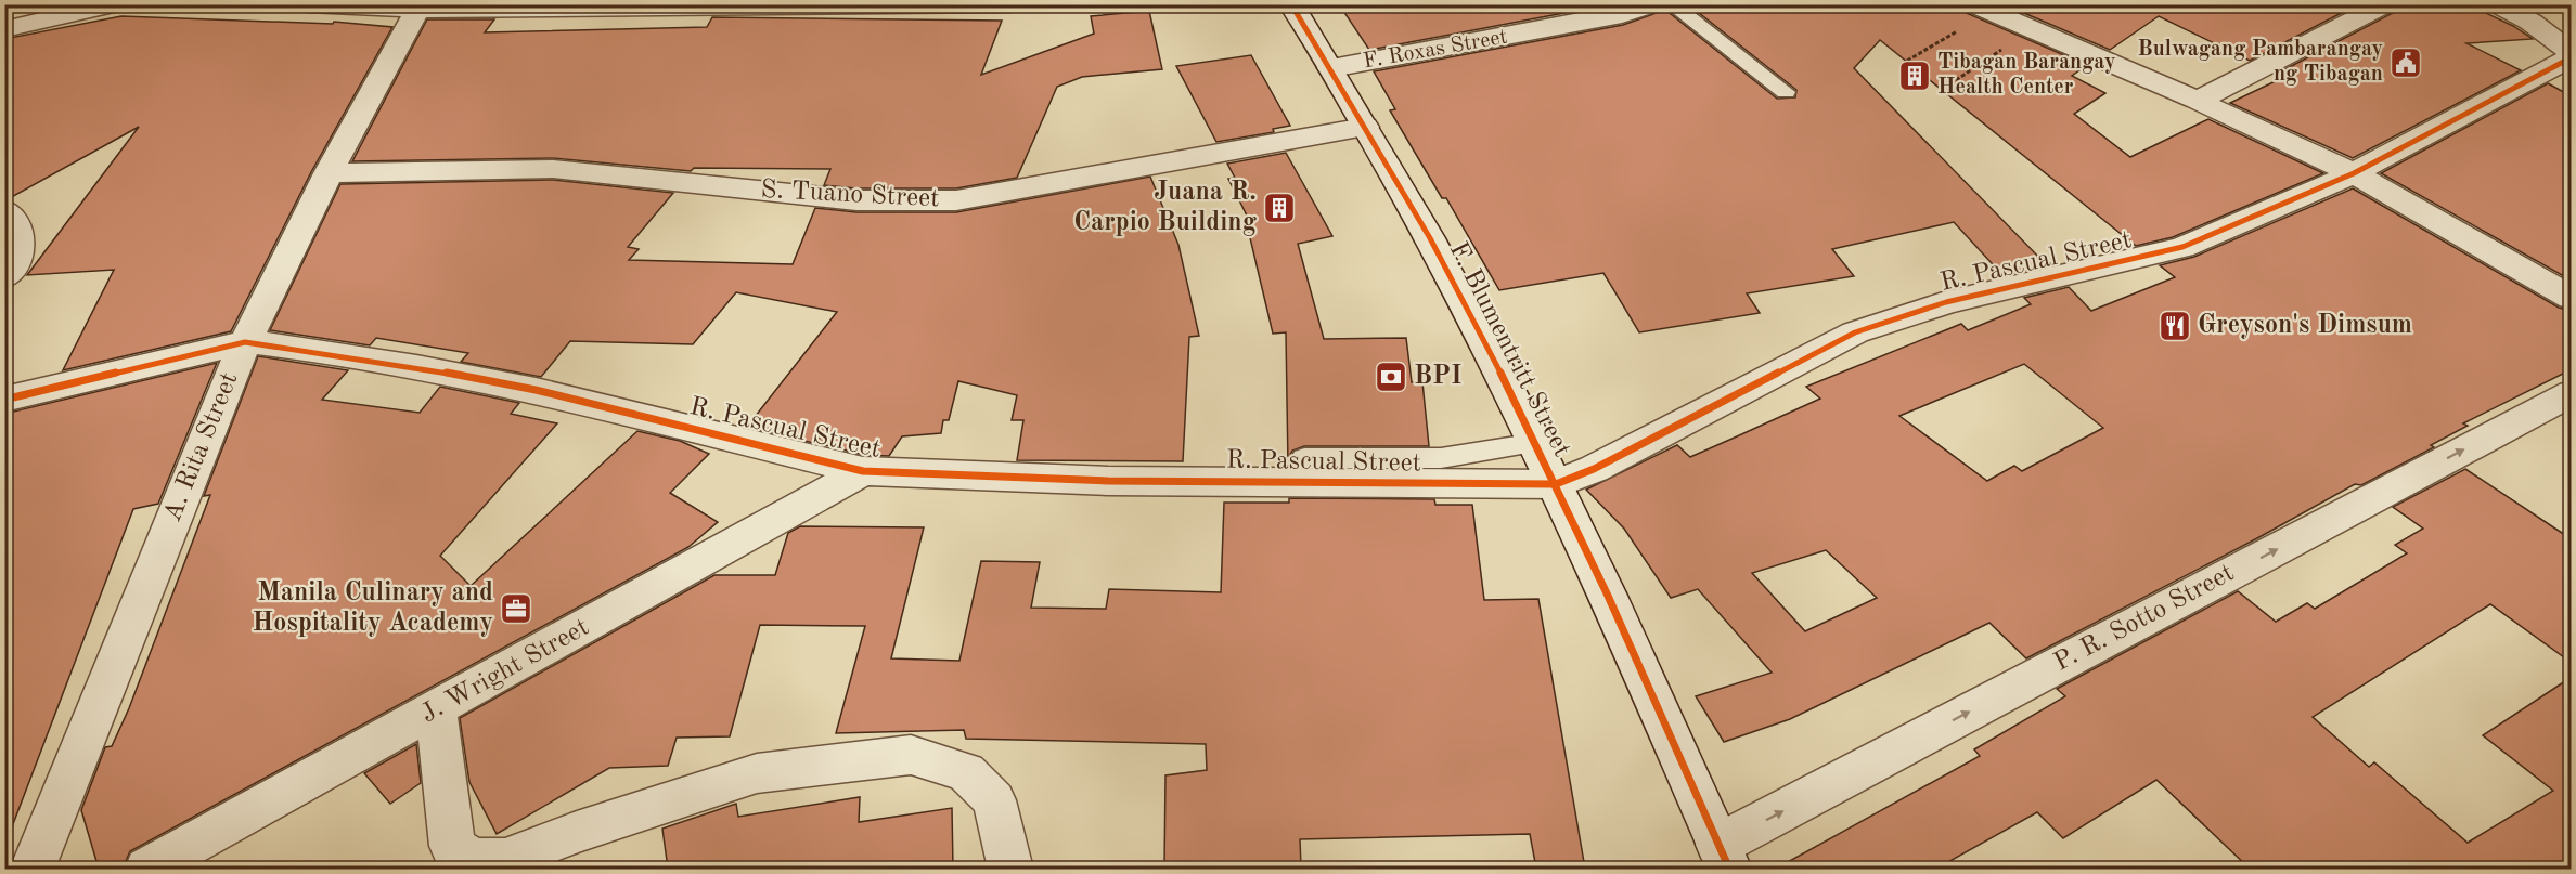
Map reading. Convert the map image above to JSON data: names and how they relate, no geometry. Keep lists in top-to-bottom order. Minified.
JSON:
{"streets":{"street":["F. Roxas Street","S. Tuano Street","R. Pascual Street","F. Blumentritt Street","A. Rita Street","P. R. Sotto Street","J. Wright Street"]},"crossings":[["F. Roxas Street","F. Blumentritt Street"],["S. Tuano Street","F. Blumentritt Street"],["S. Tuano Street","A. Rita Street"],["R. Pascual Street","F. Blumentritt Street"],["R. Pascual Street","A. Rita Street"],["R. Pascual Street","J. Wright Street"],["F. Blumentritt Street","P. R. Sotto Street"]],"one_way":["P. R. Sotto Street"],"places":{"public building":["Bulwagang Pambarangay ng Tibagan"],"building":["Tibagan Barangay Health Center","Juana R. Carpio Building"],"restaurant":["Greyson's Dimsum"],"bank":["BPI"],"office":["Manila Culinary and Hospitality Academy"]}}
